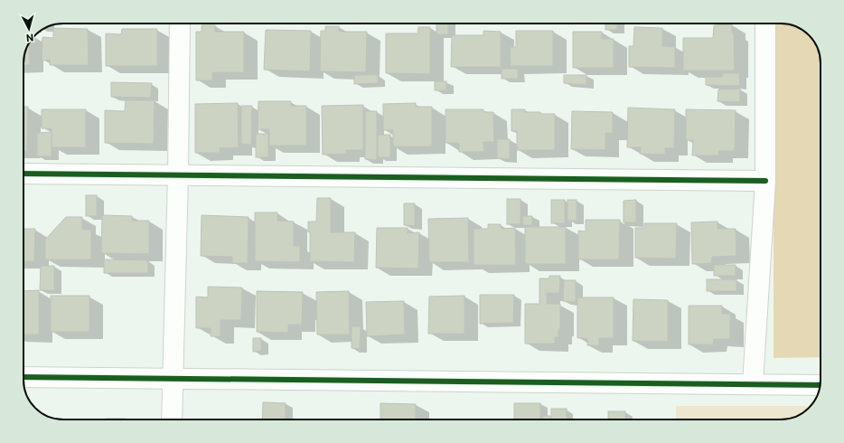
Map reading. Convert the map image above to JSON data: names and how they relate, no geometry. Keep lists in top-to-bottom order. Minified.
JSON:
{"north":"bottom"}
